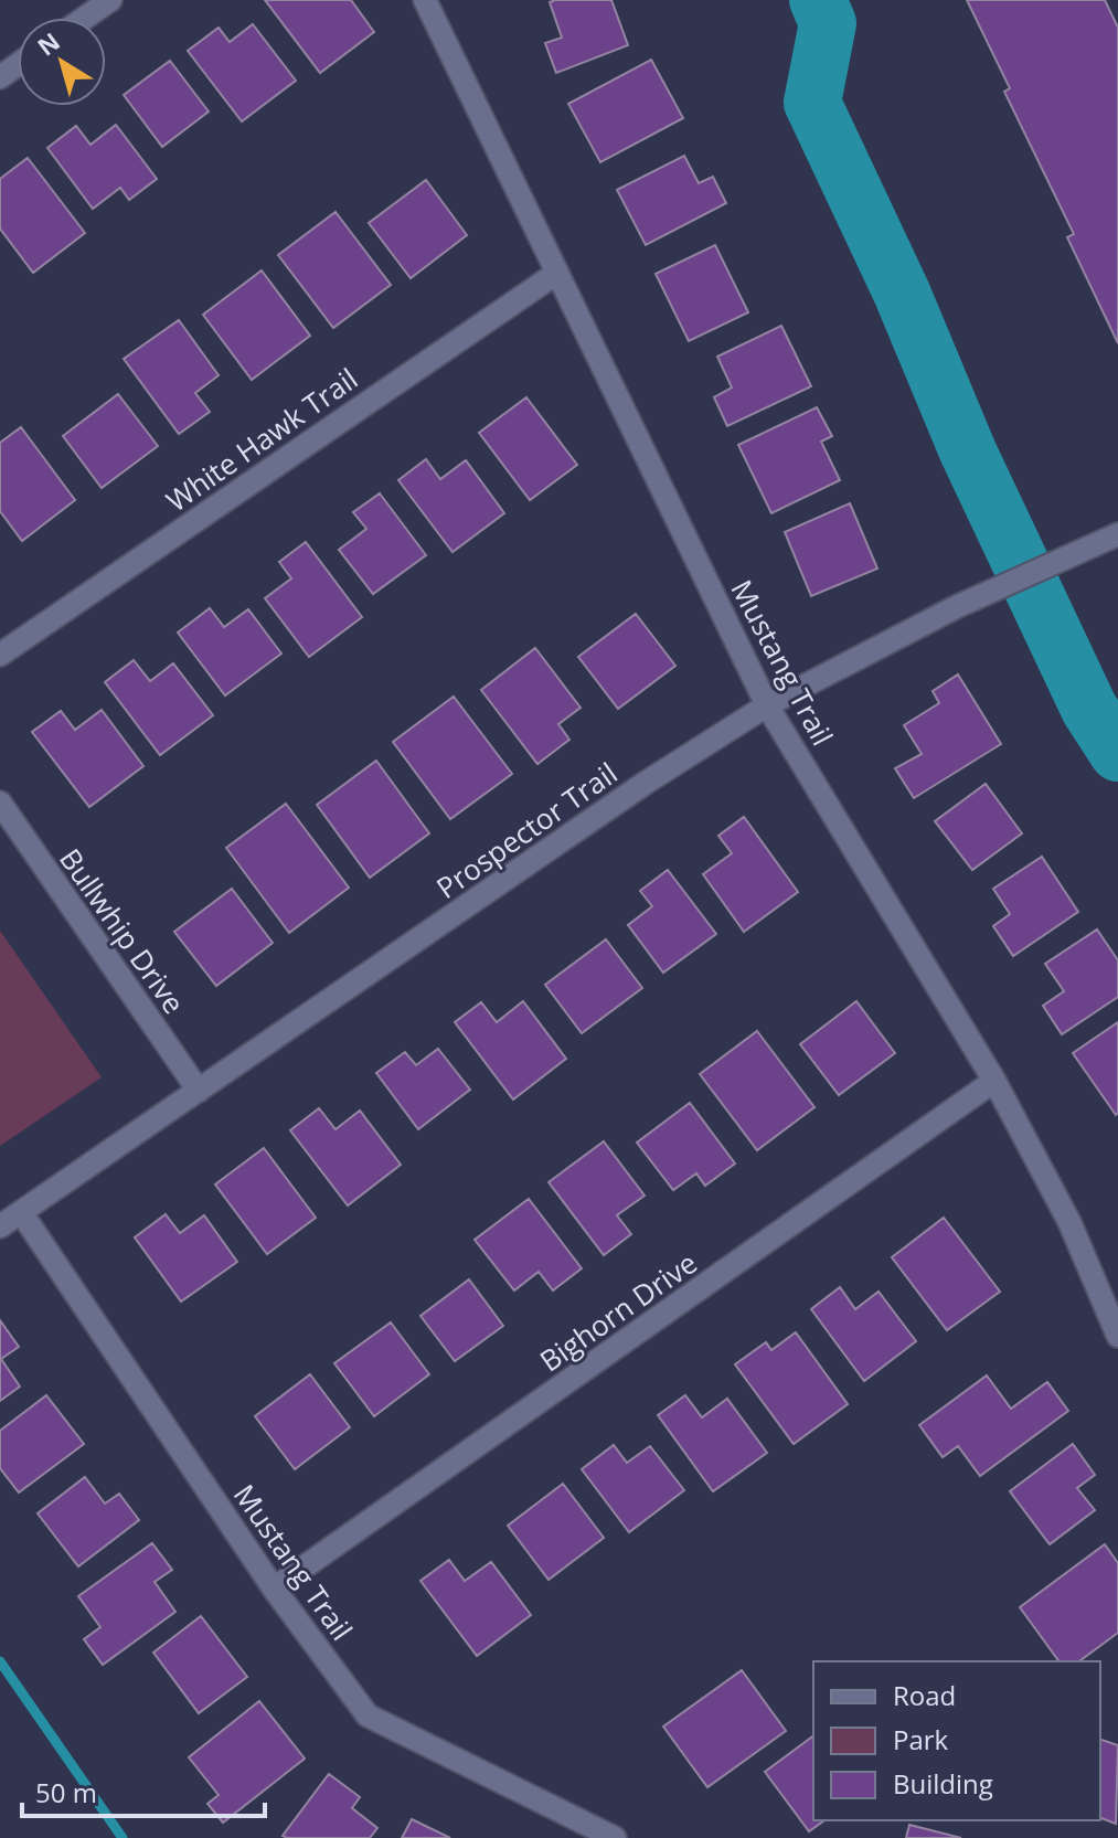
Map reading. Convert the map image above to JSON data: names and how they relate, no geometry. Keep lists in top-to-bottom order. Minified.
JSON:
{"streets":{"street":["White Hawk Trail","Mustang Trail","Prospector Trail","Bullwhip Drive","Bighorn Drive"]},"crossings":[["White Hawk Trail","Mustang Trail"],["Mustang Trail","Prospector Trail"],["Mustang Trail","Bighorn Drive"],["Prospector Trail","Bullwhip Drive"]],"legend":["Road","Park","Building"],"scale_bar":"50 m","north":"top left"}
